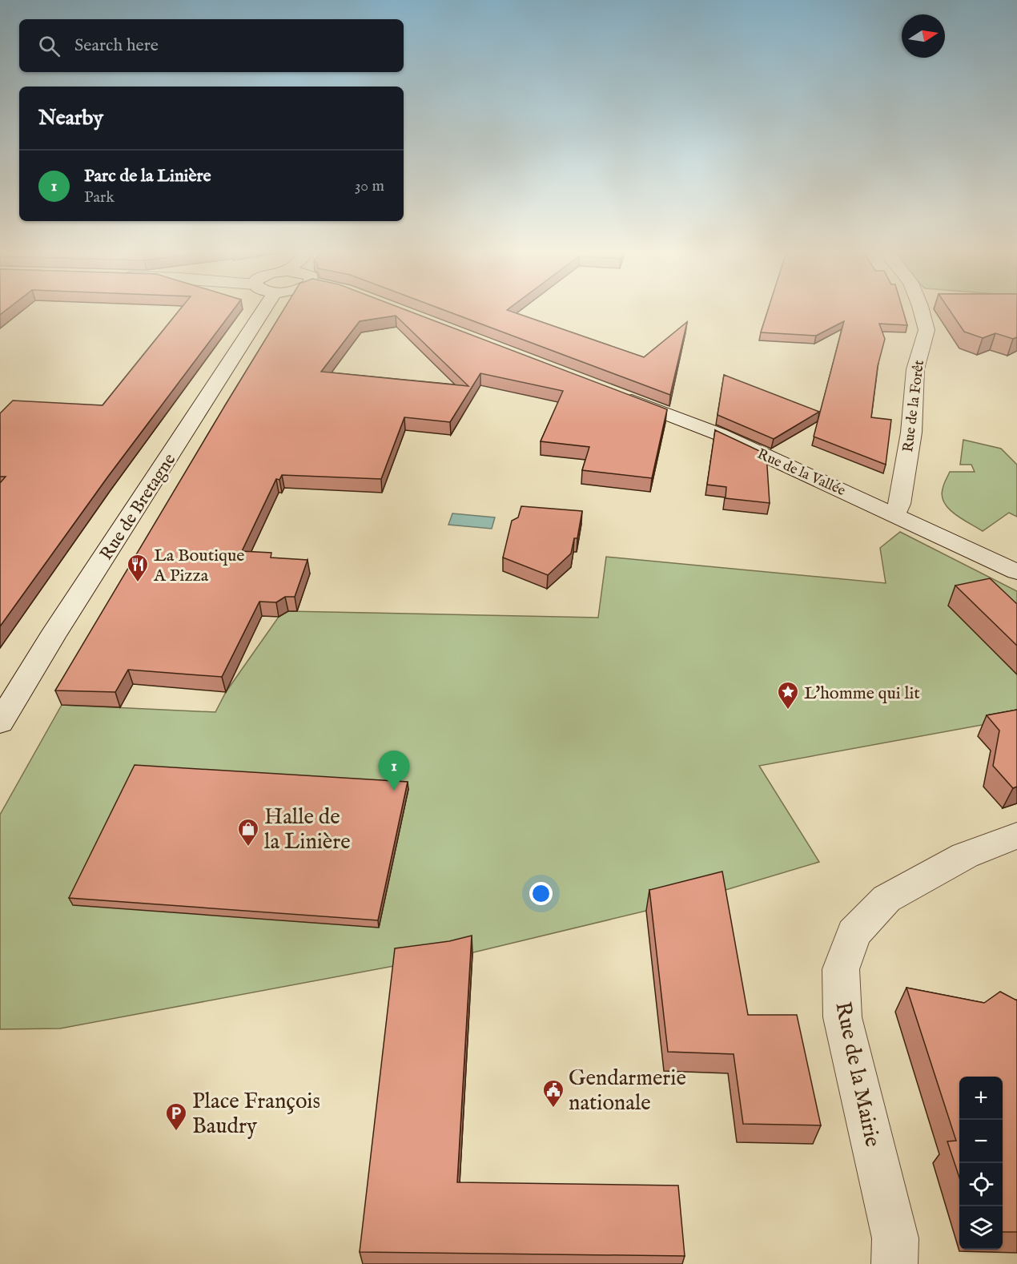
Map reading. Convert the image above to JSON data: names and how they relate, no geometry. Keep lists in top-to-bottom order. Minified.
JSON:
{"streets":{"street":["Rue de la Forêt","Rue de la Vallée","Rue de Bretagne","Rue de la Mairie"]},"crossings":[["Rue de la Forêt","Rue de la Vallée"]],"places":{"restaurant":["La Boutique A Pizza"],"place":["L'homme qui lit"],"shop":["Halle de la Linière"],"public building":["Gendarmerie nationale"],"parking":["Place François Baudry"]},"north":"right","page":{"search":"Search here","heading":"Nearby","list":[{"mark":"1","name":"Parc de la Linière","note":"Park","value":"30 m"}],"pins":"1","map_buttons":["+","−"]}}
